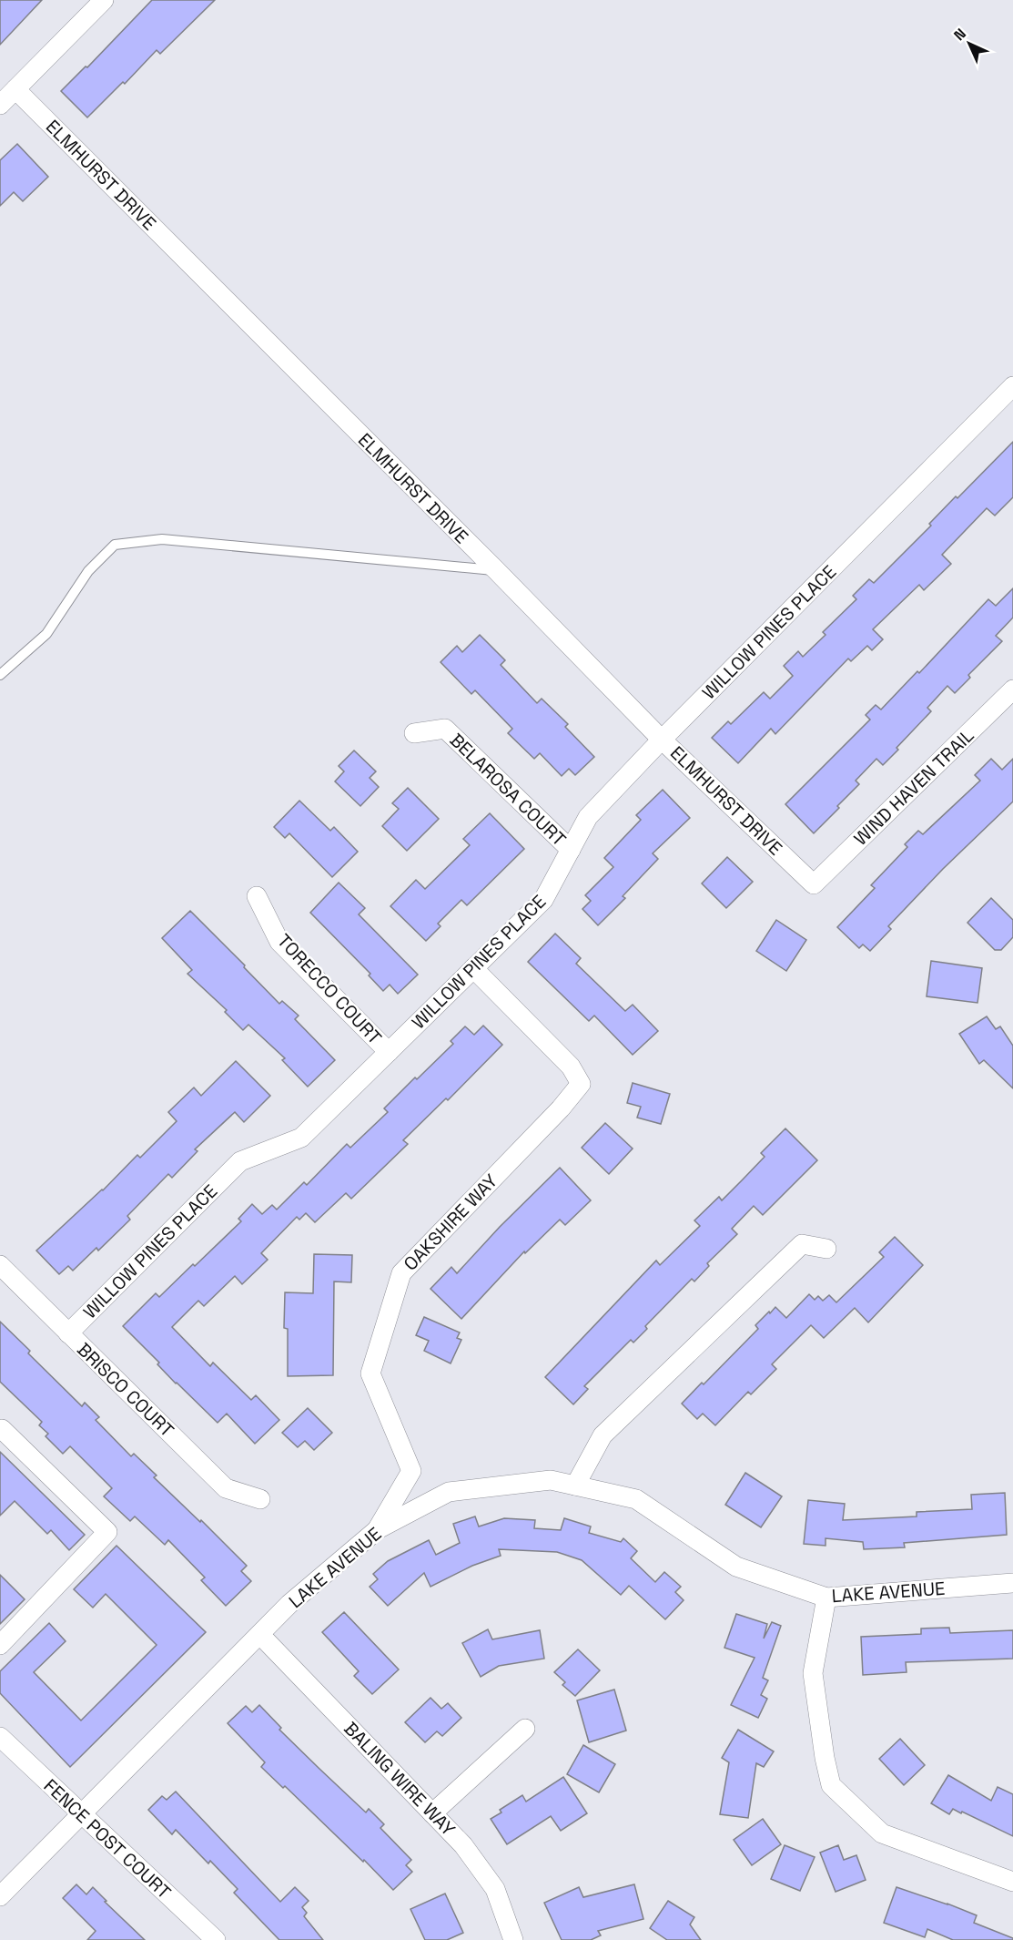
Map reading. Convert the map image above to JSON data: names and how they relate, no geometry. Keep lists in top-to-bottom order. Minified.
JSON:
{"streets":{"street":["ELMHURST DRIVE","WILLOW PINES PLACE","WIND HAVEN TRAIL","BELAROSA COURT","TORECCO COURT","OAKSHIRE WAY","BRISCO COURT","LAKE AVENUE","BALING WIRE WAY","FENCE POST COURT"]},"crossings":[["ELMHURST DRIVE","WILLOW PINES PLACE"],["ELMHURST DRIVE","WIND HAVEN TRAIL"],["WILLOW PINES PLACE","BELAROSA COURT"],["WILLOW PINES PLACE","TORECCO COURT"],["WILLOW PINES PLACE","OAKSHIRE WAY"],["WILLOW PINES PLACE","BRISCO COURT"],["OAKSHIRE WAY","LAKE AVENUE"],["LAKE AVENUE","BALING WIRE WAY"],["LAKE AVENUE","FENCE POST COURT"]],"north":"top left"}
